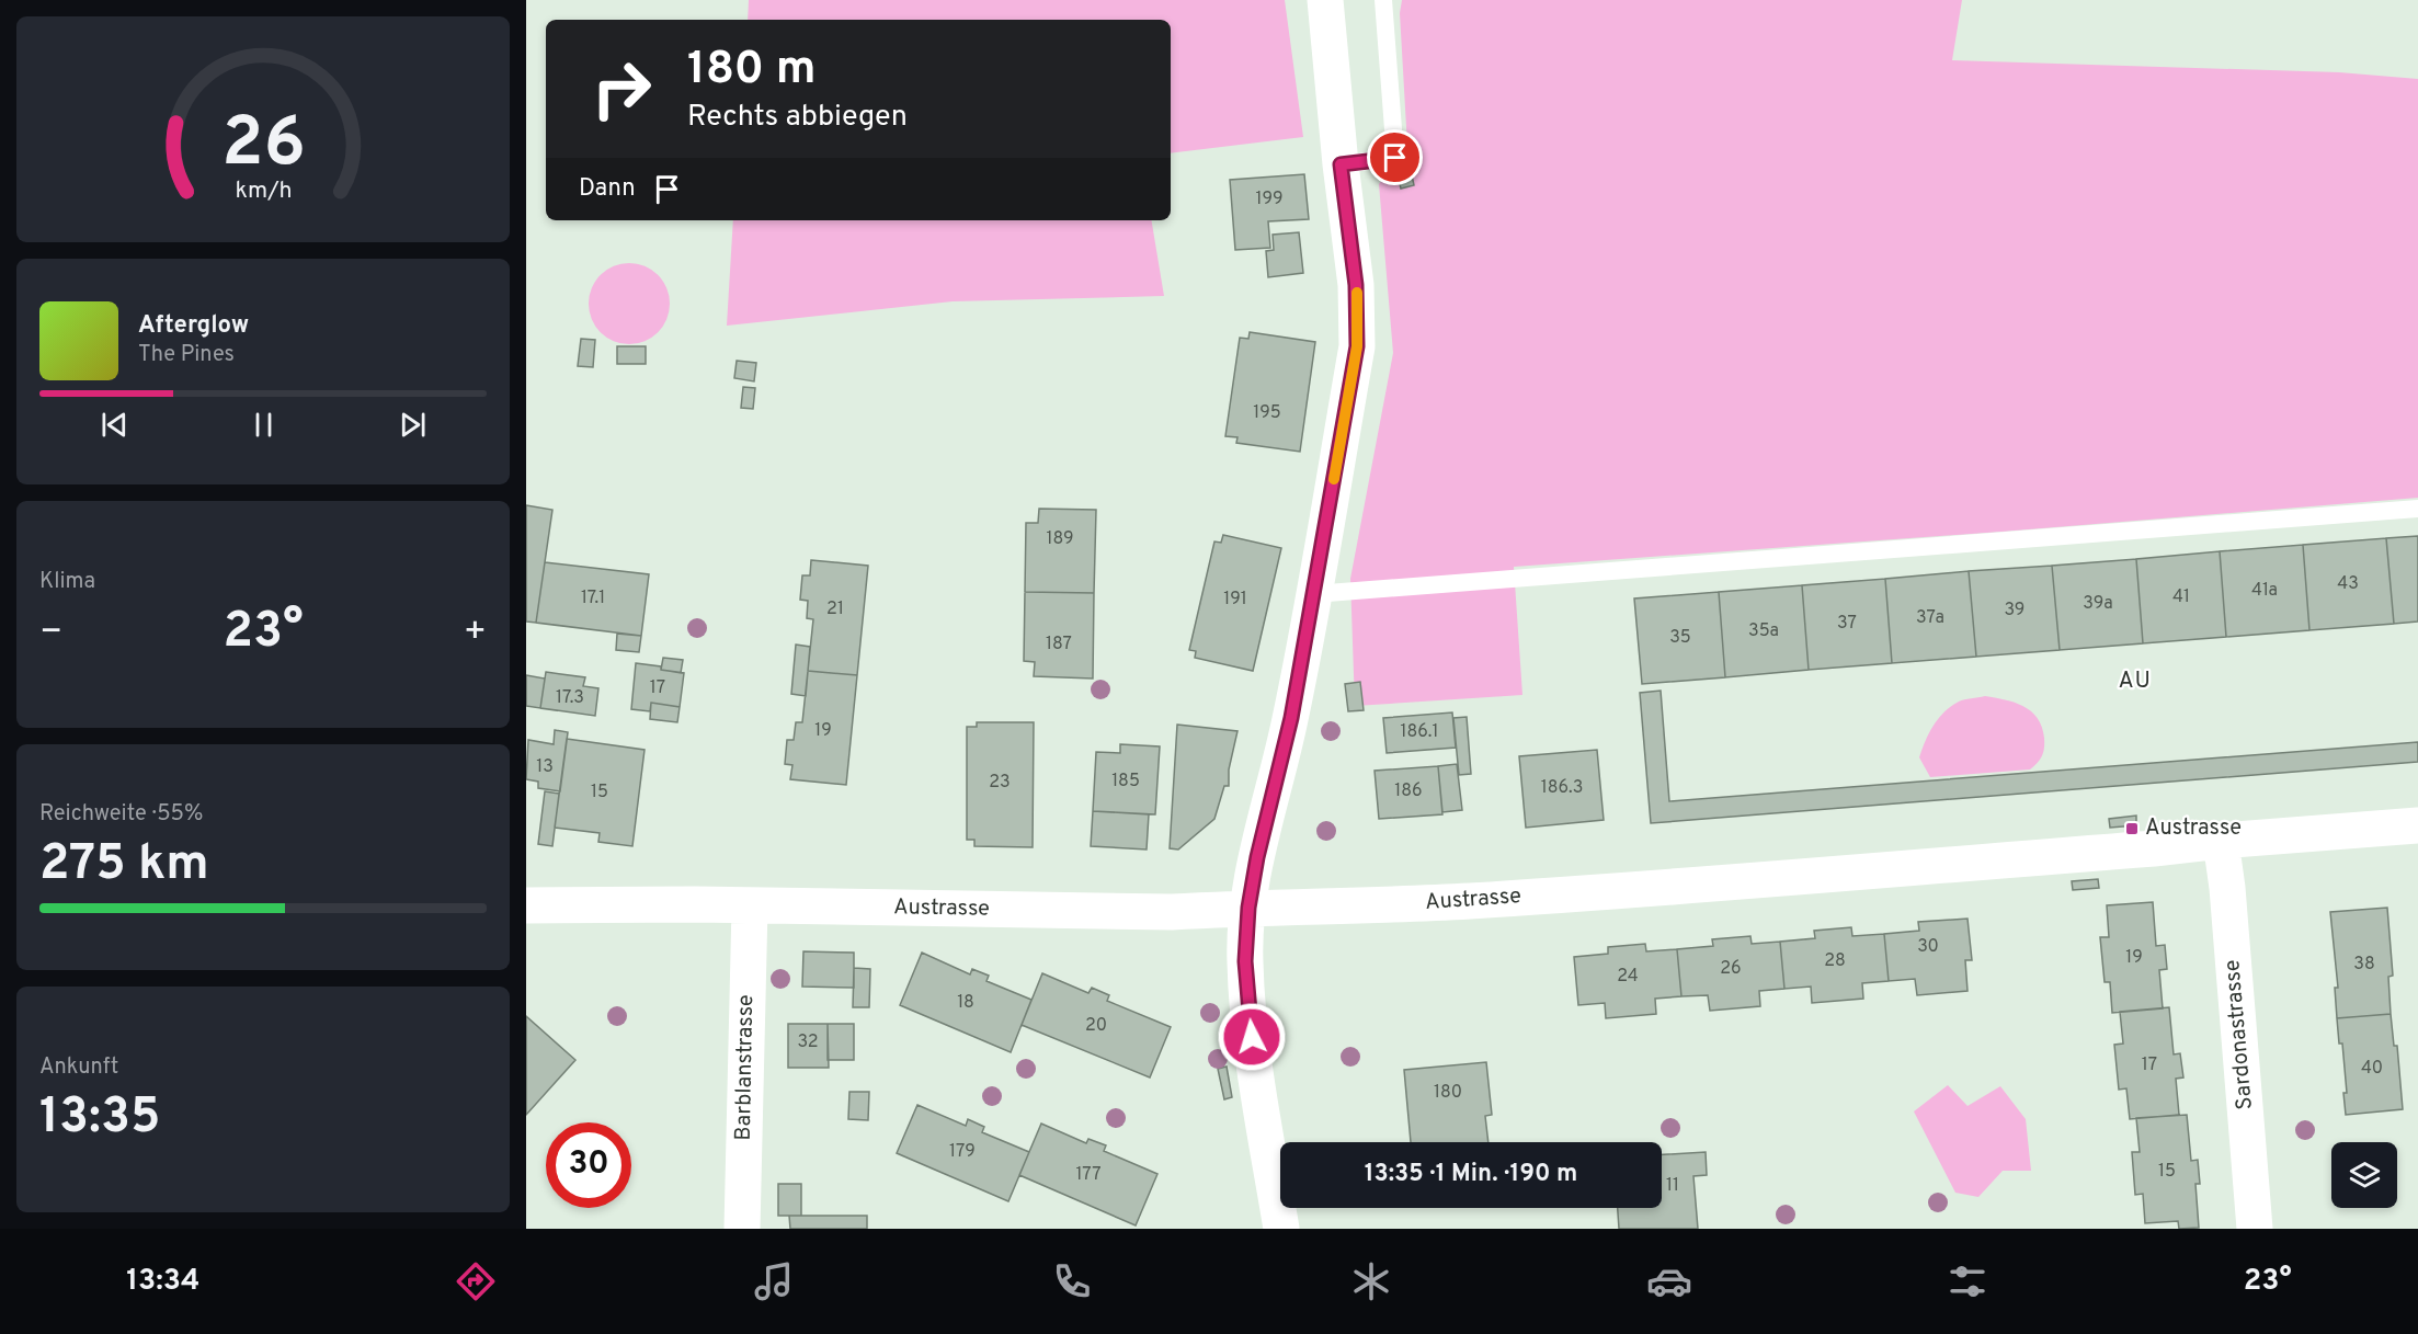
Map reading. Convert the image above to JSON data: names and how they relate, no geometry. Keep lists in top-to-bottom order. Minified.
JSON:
{"streets":{"street":["Austrasse","Sardonastrasse","Barblanstrasse"]},"crossings":[["Austrasse","Sardonastrasse"],["Austrasse","Barblanstrasse"]],"districts":["AU"],"places":{"transit":["Austrasse"]},"house_numbers":["199","195","189","43","41a","41","17.1","191","39a","21","39","37a","37","35a","35","187","17","17.3","19","186.1","13","185","23","186.3","186","15","30","19","28","38","26","24","18","20","32","17","40","180","179","15","177","11"],"page":{"turn":["180 m","Rechts abbiegen"],"then":"Dann","song":["Afterglow","The Pines"],"tile":["Klima",["Reichweite · 55%","275 km"],["Ankunft","13:35"]],"heat":["−","23°","+"],"limit":"30","trip":"13:35 · 1 Min. · 190 m","tabs":["13:34","23°"],"gauge":["26","km/h"]}}
